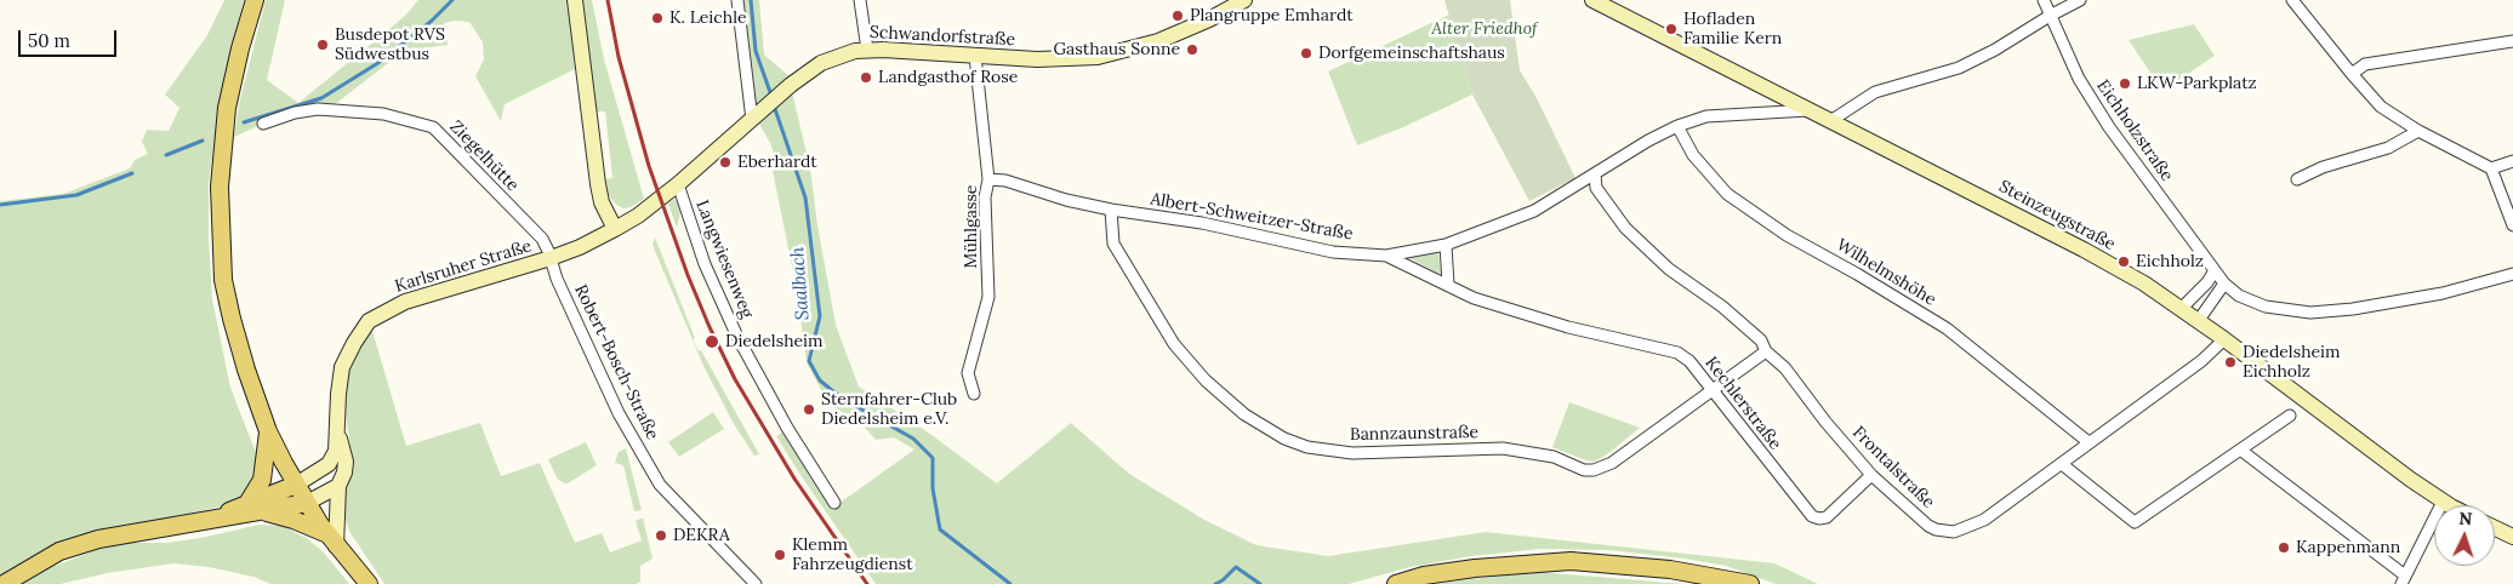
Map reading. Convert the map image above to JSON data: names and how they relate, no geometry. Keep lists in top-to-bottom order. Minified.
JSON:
{"streets":{"street":["Schwandorfstraße","Eichholzstraße","Ziegelhütte","Steinzeugstraße","Albert-Schweitzer-Straße","Mühlgasse","Langwiesenweg","Karlsruher Straße","Wilhelmshöhe","Robert-Bosch-Straße","Kechlerstraße","Bannzaunstraße","Frontalstraße"]},"crossings":[["Schwandorfstraße","Mühlgasse"],["Schwandorfstraße","Langwiesenweg"],["Schwandorfstraße","Karlsruher Straße"],["Ziegelhütte","Karlsruher Straße"],["Ziegelhütte","Robert-Bosch-Straße"],["Steinzeugstraße","Albert-Schweitzer-Straße"],["Steinzeugstraße","Frontalstraße"],["Albert-Schweitzer-Straße","Mühlgasse"],["Albert-Schweitzer-Straße","Wilhelmshöhe"],["Albert-Schweitzer-Straße","Kechlerstraße"],["Albert-Schweitzer-Straße","Bannzaunstraße"],["Albert-Schweitzer-Straße","Frontalstraße"],["Karlsruher Straße","Robert-Bosch-Straße"],["Wilhelmshöhe","Frontalstraße"],["Kechlerstraße","Bannzaunstraße"],["Kechlerstraße","Frontalstraße"],["Bannzaunstraße","Frontalstraße"]],"water":["Saalbach"],"parks":["Alter Friedhof"],"places":["Plangruppe Emhardt","K. Leichle","Hofladen Familie Kern","Busdepot RVS Südwestbus","Gasthaus Sonne","Dorfgemeinschaftshaus","Landgasthof Rose","LKW-Parkplatz","Eberhardt","Eichholz","Diedelsheim","Diedelsheim Eichholz","Sternfahrer-Club Diedelsheim e.V.","DEKRA","Kappenmann","Klemm Fahrzeugdienst"],"scale_bar":"50 m","north":"top"}
